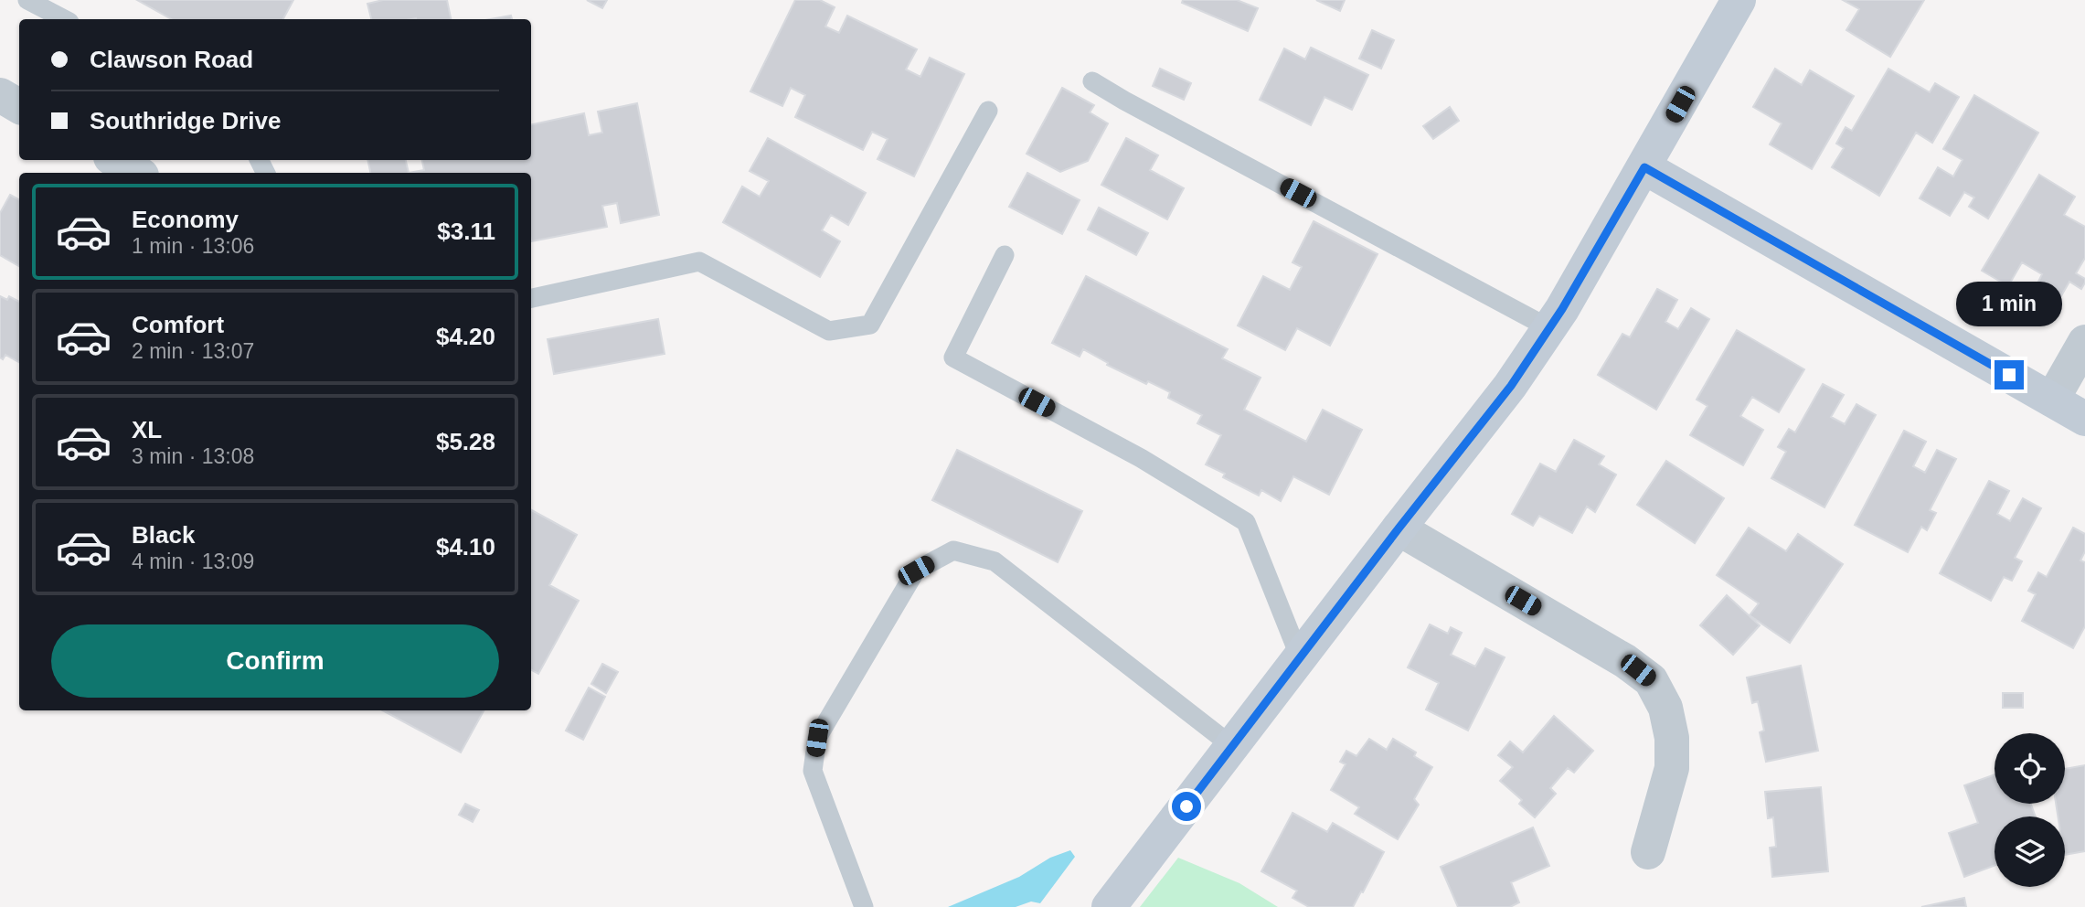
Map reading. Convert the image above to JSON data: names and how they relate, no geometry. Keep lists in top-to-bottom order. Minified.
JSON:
{"page":{"banner":["Clawson Road","Southridge Drive"],"list":[{"name":"Economy","note":"1 min · 13:06","value":"$3.11"},{"name":"Comfort","note":"2 min · 13:07","value":"$4.20"},{"name":"XL","note":"3 min · 13:08","value":"$5.28"},{"name":"Black","note":"4 min · 13:09","value":"$4.10"}],"bubble":"1 min","buttons":"Confirm"}}
